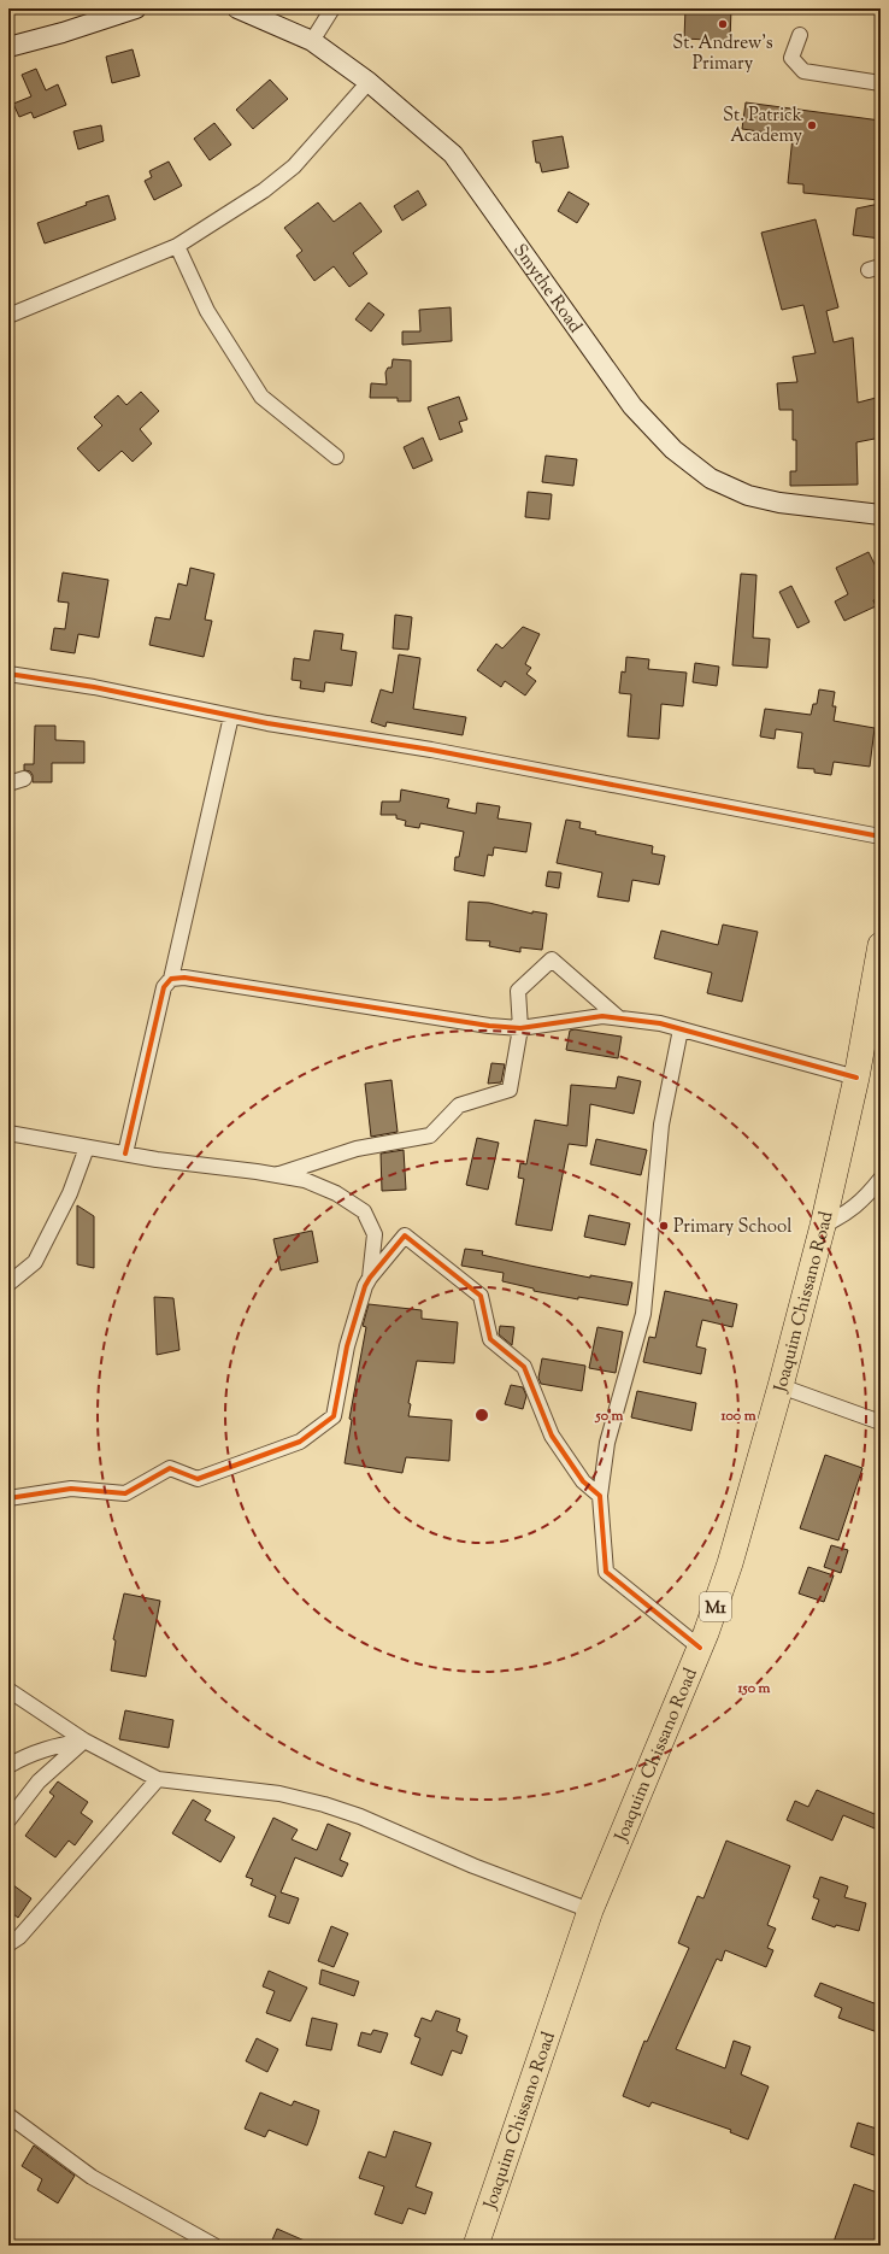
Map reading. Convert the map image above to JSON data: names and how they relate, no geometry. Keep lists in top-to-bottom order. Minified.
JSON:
{"streets":{"highway":["Joaquim Chissano Road","M1"],"street":["Smythe Road"]},"places":["St. Andrew's Primary","St. Patrick Academy","Primary School"],"rings":["50 m","100 m","150 m"]}
